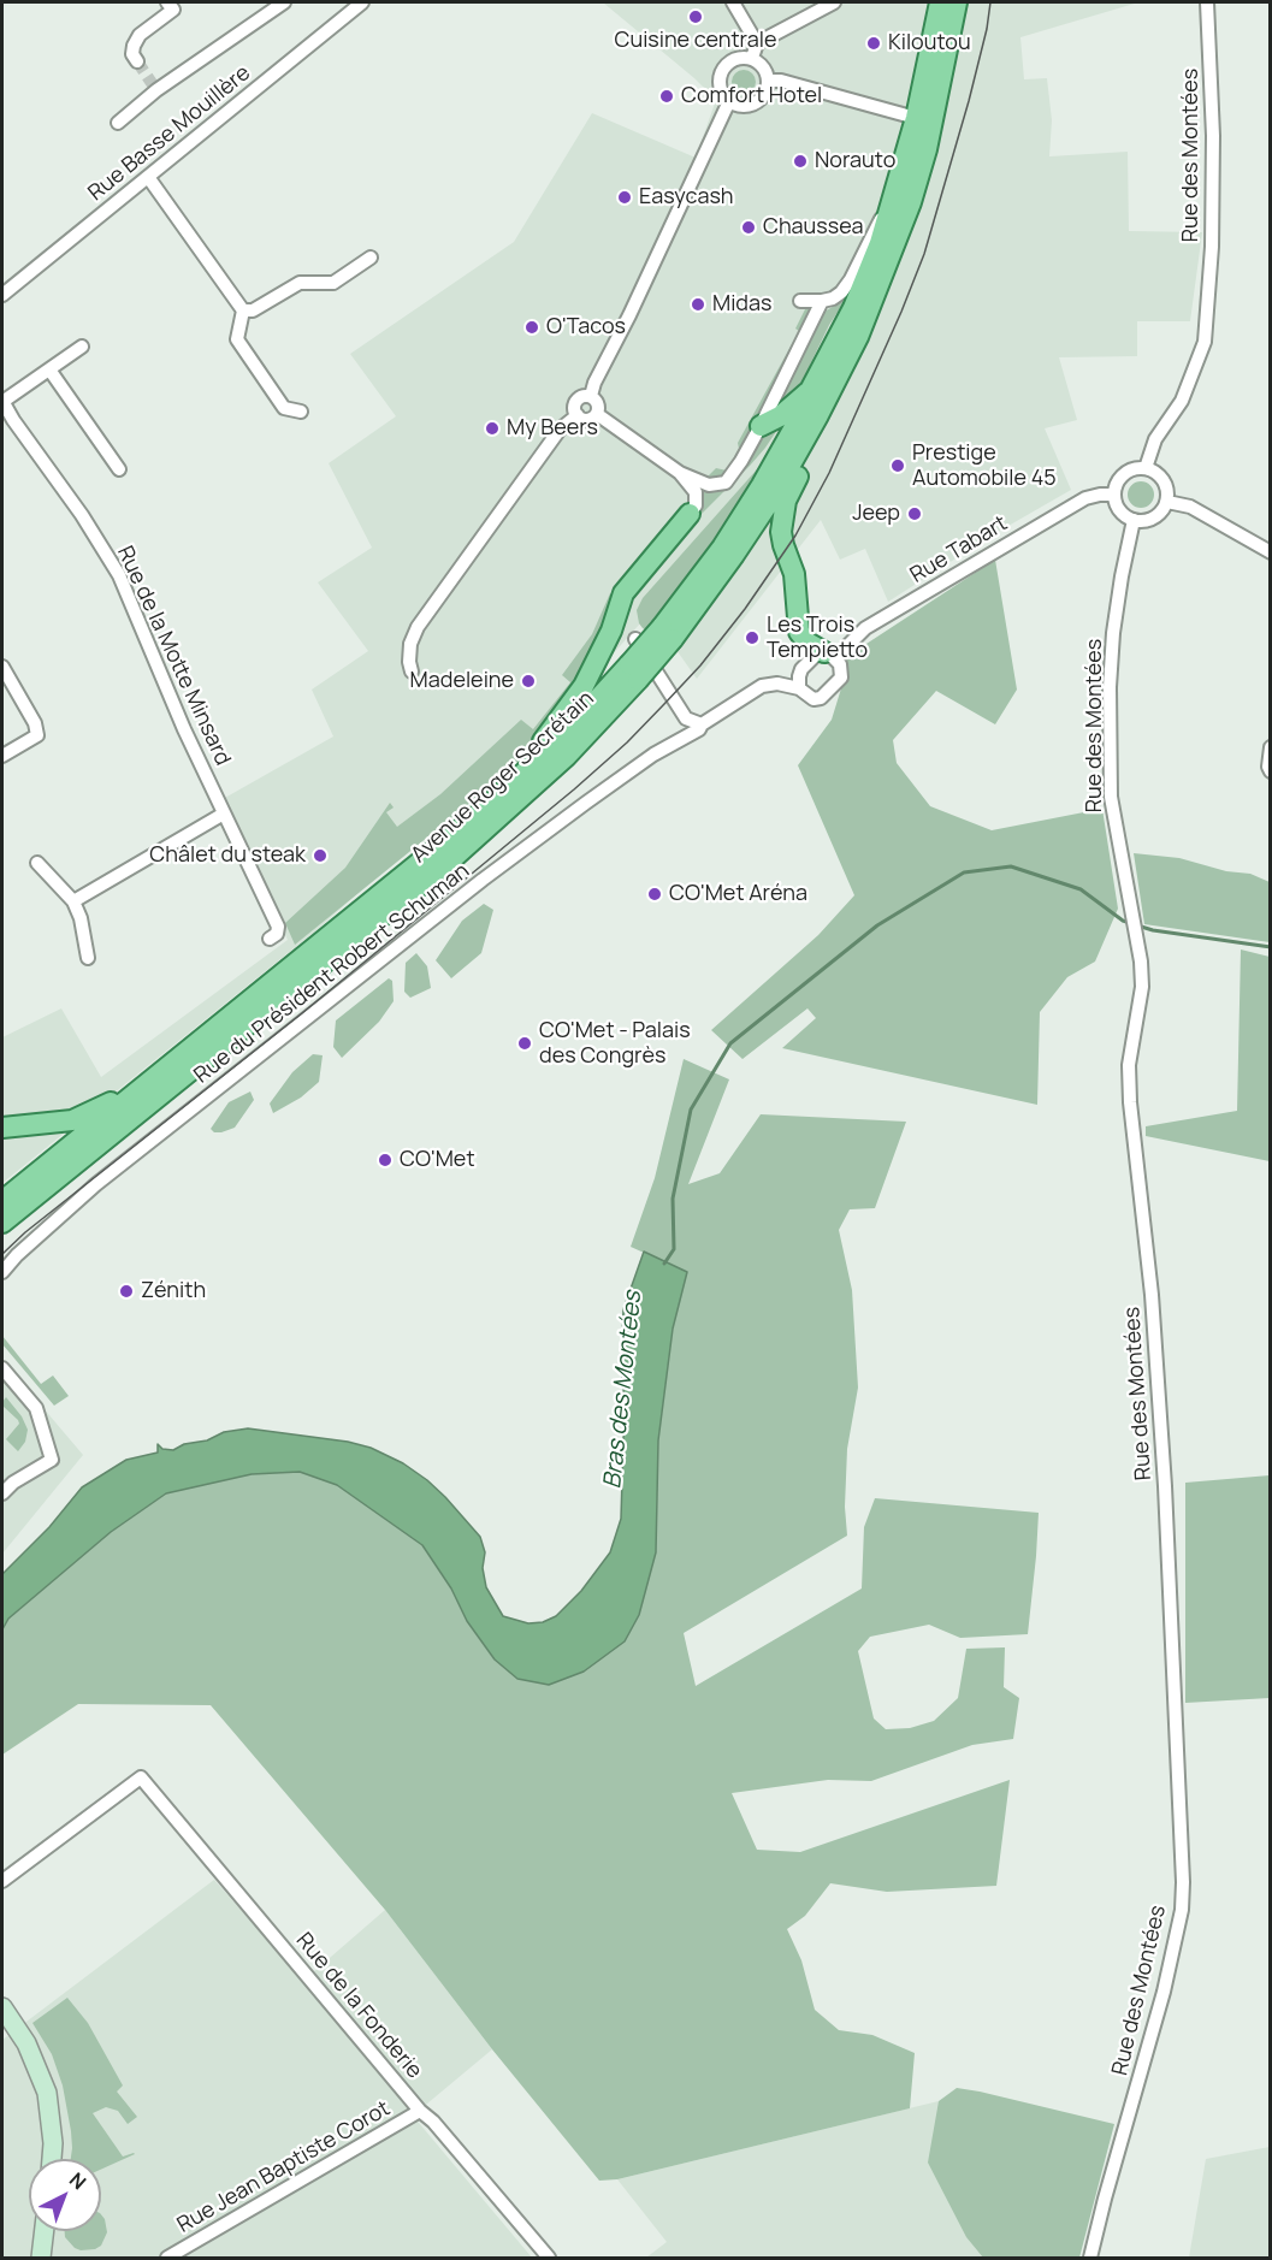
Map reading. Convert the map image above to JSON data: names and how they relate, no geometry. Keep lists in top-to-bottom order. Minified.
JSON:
{"streets":{"main road":["Avenue Roger Secrétain"],"street":["Rue Basse Mouillère","Rue des Montées","Rue Tabart","Rue de la Motte Minsard","Rue du Président Robert Schuman","Rue de la Fonderie","Rue Jean Baptiste Corot"]},"crossings":[["Rue des Montées","Rue Tabart"],["Rue de la Fonderie","Rue Jean Baptiste Corot"]],"water":["Bras des Montées"],"places":["Cuisine centrale","Kiloutou","Comfort Hotel","Norauto","Easycash","Chaussea","Midas","O'Tacos","My Beers","Prestige Automobile 45","Jeep","Les Trois Tempietto","Madeleine","Châlet du steak","CO'Met Aréna","CO'Met - Palais des Congrès","CO'Met","Zénith"],"north":"top right"}
